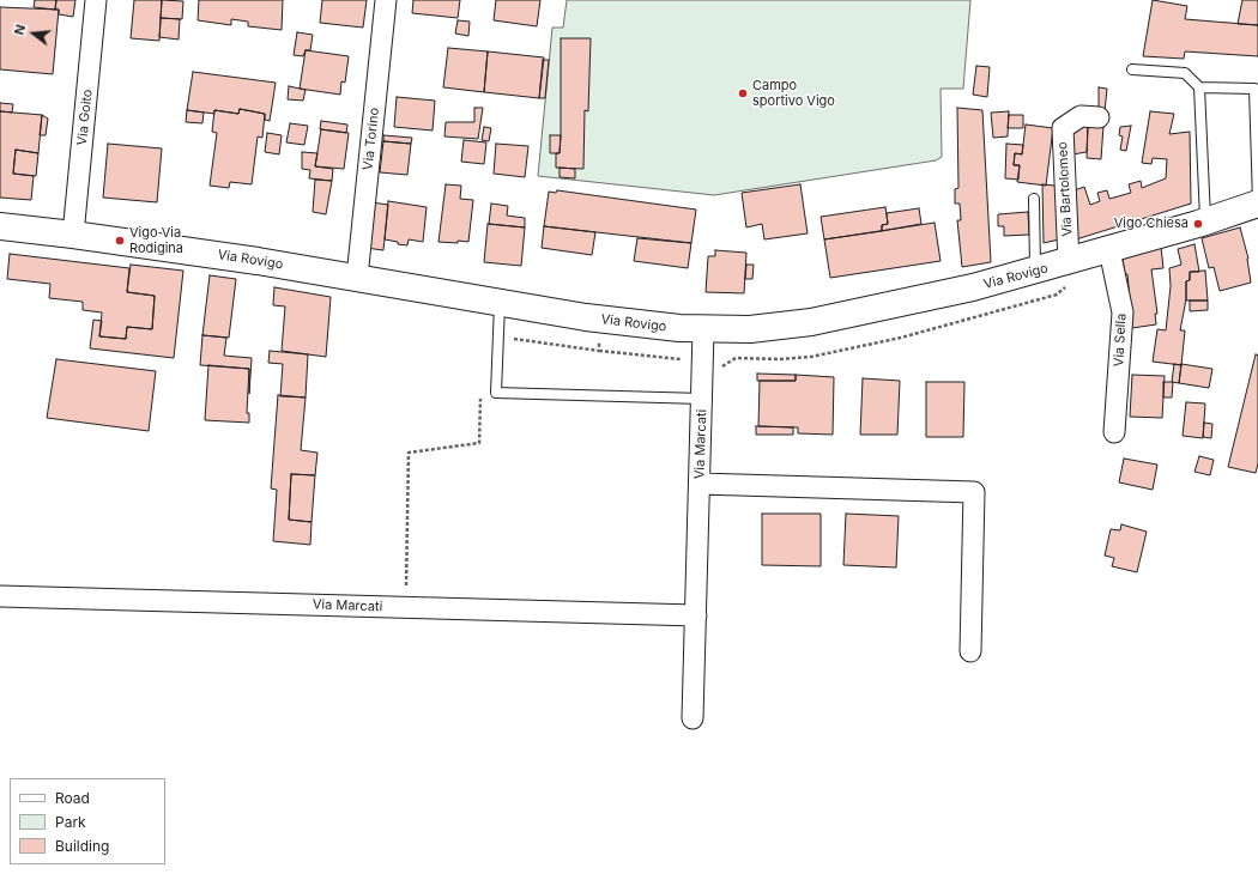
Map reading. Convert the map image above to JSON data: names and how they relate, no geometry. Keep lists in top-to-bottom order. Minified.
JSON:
{"streets":{"main road":["Via Rovigo"],"street":["Via Goito","Via Torino","Via Bartolomeo","Via Sella","Via Marcati"]},"crossings":[["Via Goito","Via Rovigo"],["Via Torino","Via Rovigo"],["Via Bartolomeo","Via Rovigo"],["Via Rovigo","Via Sella"],["Via Rovigo","Via Marcati"]],"places":["Campo sportivo Vigo","Vigo Chiesa","Vigo Via Rodigina"],"legend":["Road","Park","Building"],"north":"left"}
